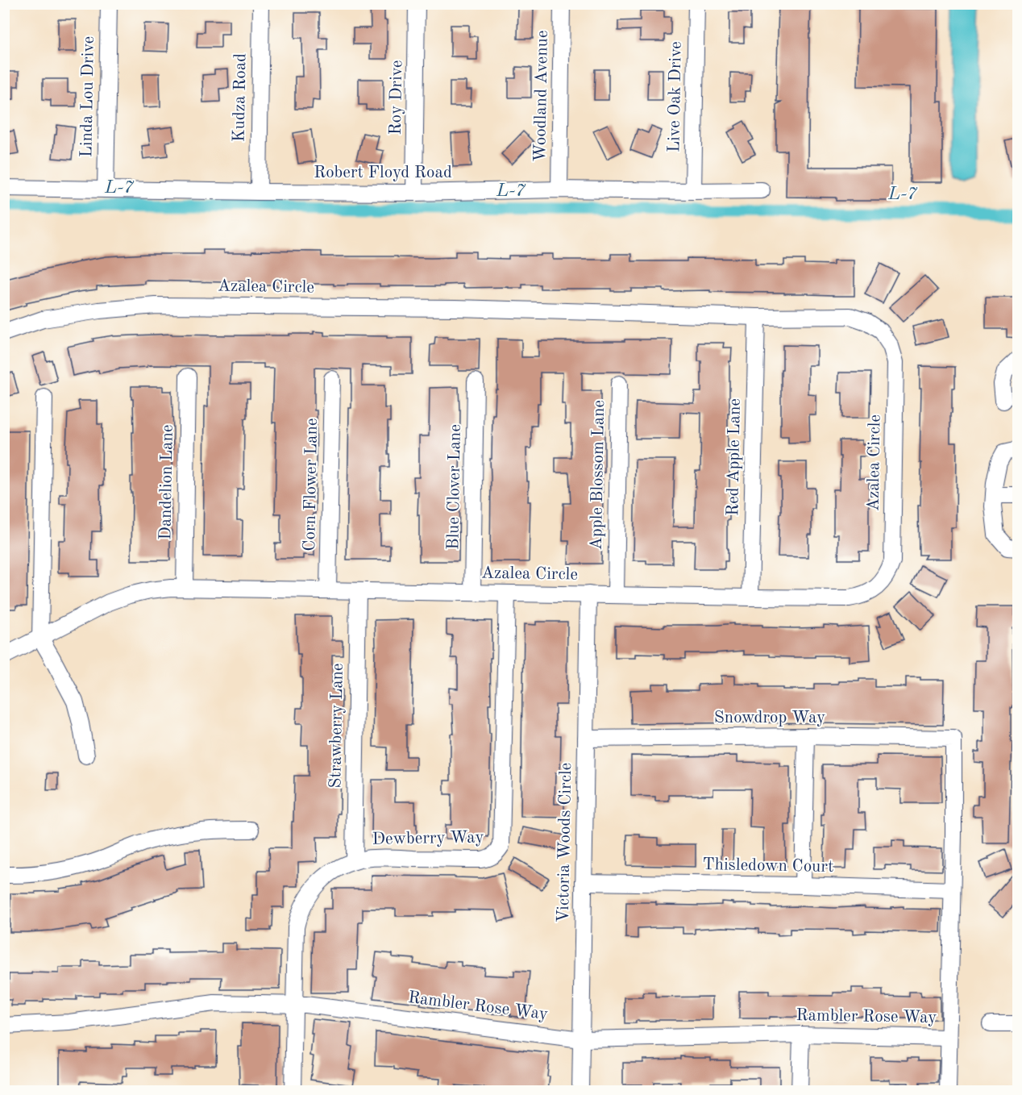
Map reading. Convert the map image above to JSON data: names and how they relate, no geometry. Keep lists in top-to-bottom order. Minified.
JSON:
{"streets":{"street":["Woodland Avenue","Linda Lou Drive","Live Oak Drive","Kudza Road","Roy Drive","Robert Floyd Road","Azalea Circle","Red Apple Lane","Apple Blossom Lane","Dandelion Lane","Corn Flower Lane","Blue Clover Lane","Snowdrop Way","Strawberry Lane","Dewberry Way","Victoria Woods Circle","Thisledown Court","Rambler Rose Way"]},"crossings":[["Woodland Avenue","Robert Floyd Road"],["Linda Lou Drive","Robert Floyd Road"],["Live Oak Drive","Robert Floyd Road"],["Kudza Road","Robert Floyd Road"],["Roy Drive","Robert Floyd Road"],["Azalea Circle","Red Apple Lane"],["Azalea Circle","Apple Blossom Lane"],["Azalea Circle","Dandelion Lane"],["Azalea Circle","Corn Flower Lane"],["Azalea Circle","Blue Clover Lane"],["Azalea Circle","Strawberry Lane"],["Azalea Circle","Dewberry Way"],["Azalea Circle","Victoria Woods Circle"],["Snowdrop Way","Victoria Woods Circle"],["Snowdrop Way","Thisledown Court"],["Strawberry Lane","Dewberry Way"],["Dewberry Way","Rambler Rose Way"],["Victoria Woods Circle","Thisledown Court"],["Victoria Woods Circle","Rambler Rose Way"]],"water":["L-7"]}
